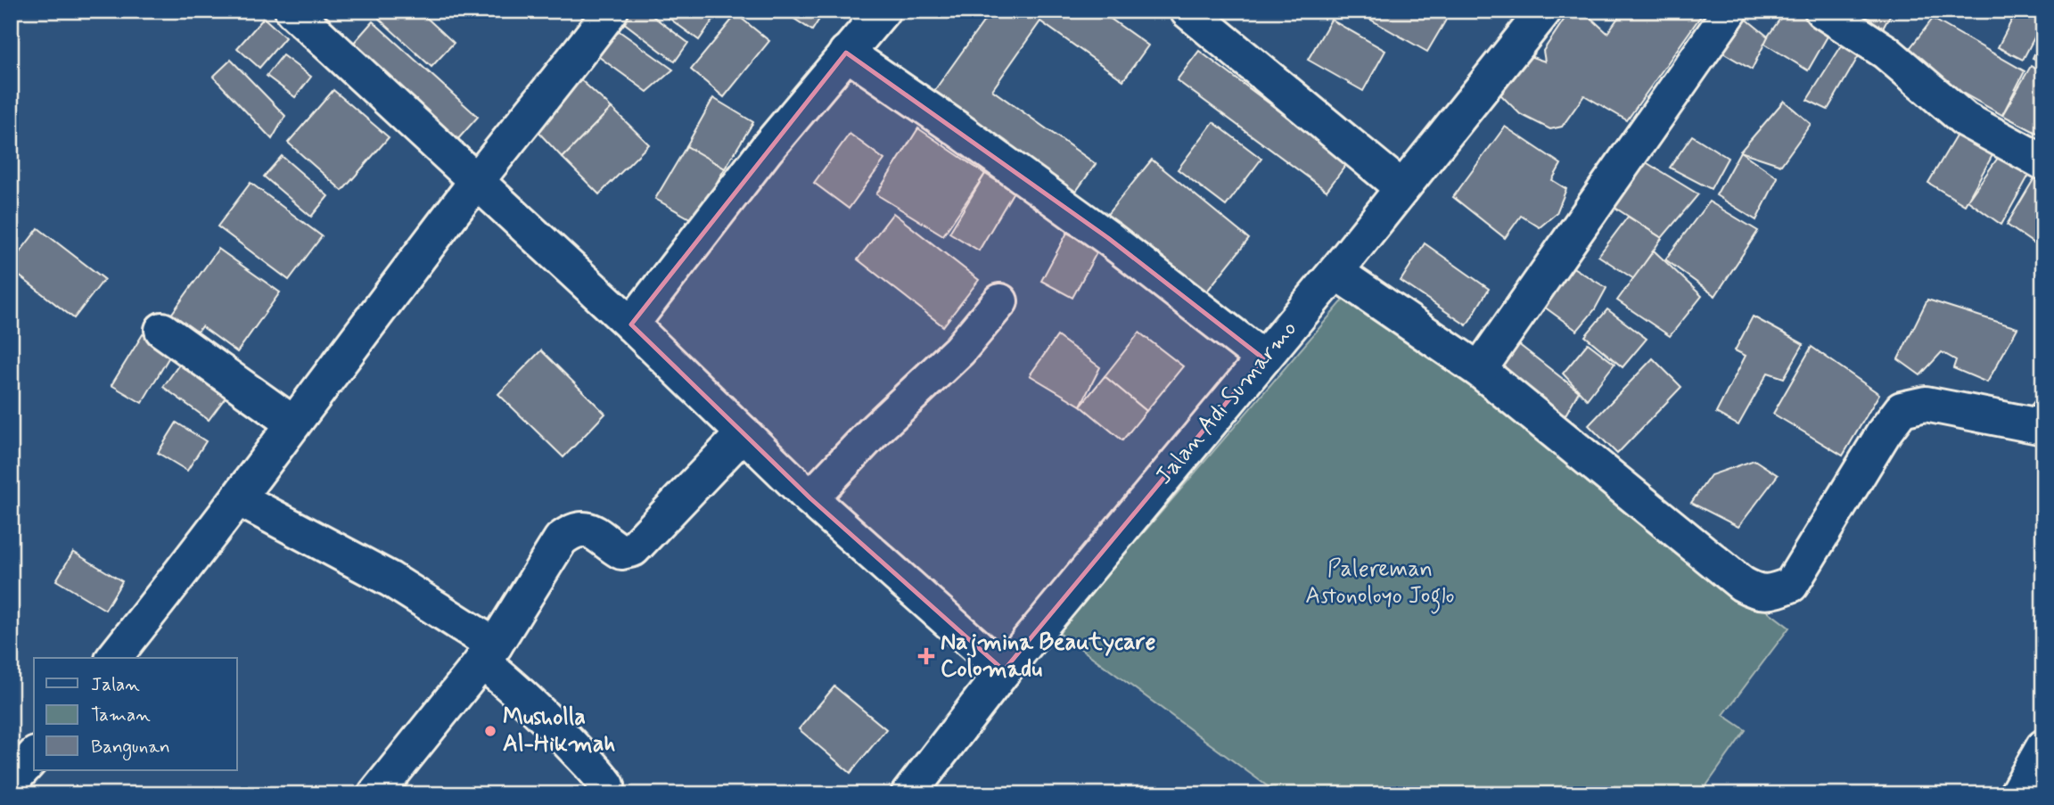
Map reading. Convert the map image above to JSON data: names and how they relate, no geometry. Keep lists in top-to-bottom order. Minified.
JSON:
{"streets":{"street":["Jalan Adi Sumarmo"]},"parks":["Palereman Astonoloyo Joglo"],"places":{"health":["Najmina Beautycare Colomadu"],"other":["Musholla Al-Hikmah"]},"legend":["Jalan","Taman","Bangunan"]}
